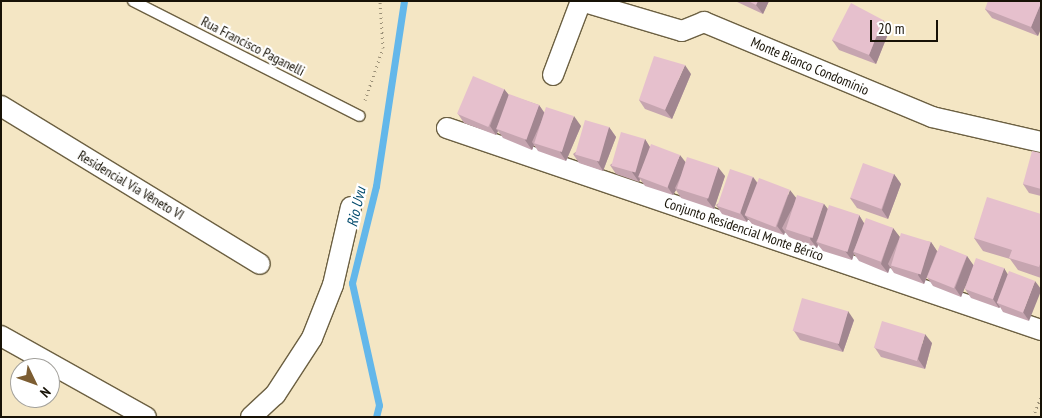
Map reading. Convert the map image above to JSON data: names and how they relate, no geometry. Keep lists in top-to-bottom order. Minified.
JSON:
{"streets":{"street":["Monte Bianco Condomínio","Residencial Via Vêneto VI","Conjunto Residencial Monte Bérico"],"lane":["Rua Francisco Paganelli"]},"water":["Rio Uvu"],"scale_bar":"20 m","north":"bottom right"}
